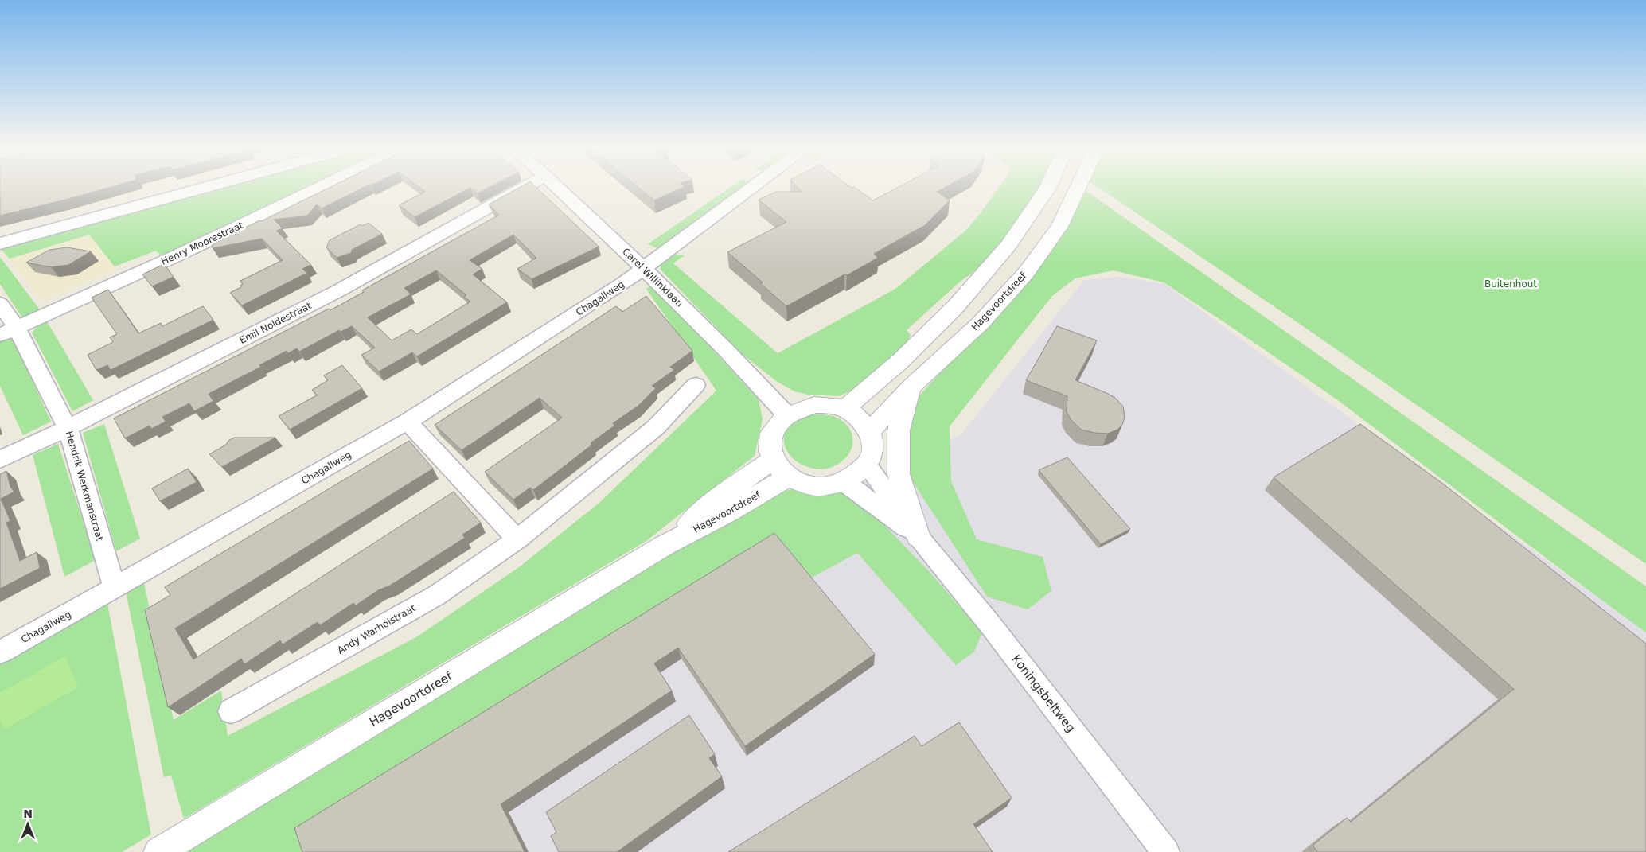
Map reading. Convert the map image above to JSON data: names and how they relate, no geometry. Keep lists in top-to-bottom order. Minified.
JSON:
{"streets":{"main road":["Hagevoortdreef"],"street":["Henry Moorestraat","Carel Willinklaan","Chagallweg","Emil Noldestraat","Hendrik Werkmanstraat","Andy Warholstraat","Koningsbeltweg"]},"crossings":[["Henry Moorestraat","Hendrik Werkmanstraat"],["Carel Willinklaan","Chagallweg"],["Carel Willinklaan","Hagevoortdreef"],["Carel Willinklaan","Koningsbeltweg"],["Chagallweg","Hendrik Werkmanstraat"],["Hagevoortdreef","Koningsbeltweg"],["Emil Noldestraat","Hendrik Werkmanstraat"]],"parks":["Buitenhout"],"north":"top"}
